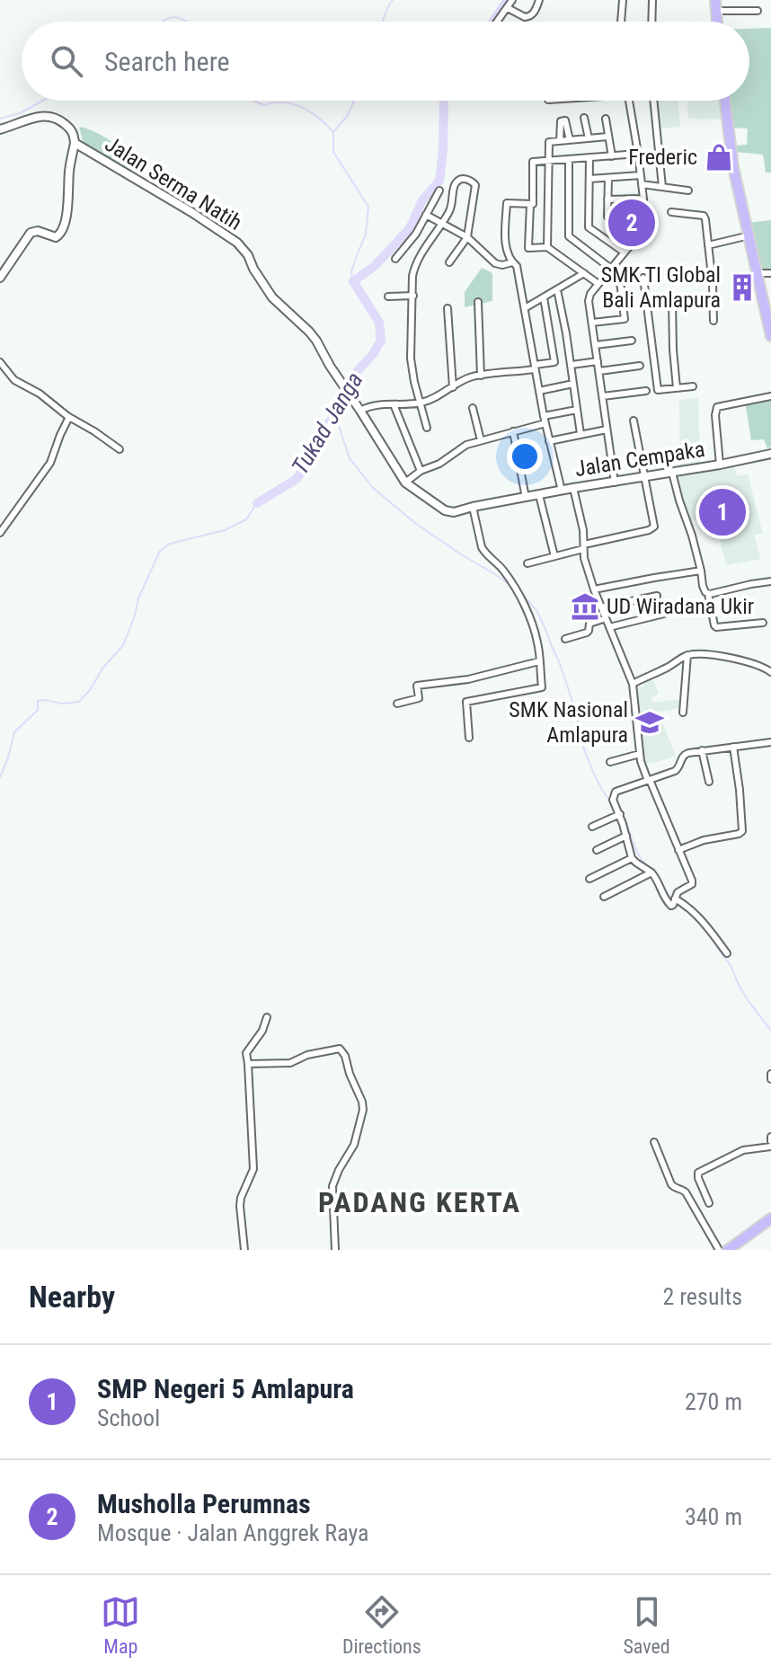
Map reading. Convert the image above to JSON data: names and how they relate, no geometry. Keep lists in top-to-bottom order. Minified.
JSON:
{"streets":{"street":["Jalan Serma Natih","Jalan Cempaka"]},"crossings":[["Jalan Serma Natih","Jalan Cempaka"]],"districts":["PADANG KERTA"],"water":["Tukad Janga"],"places":{"shop":["Frederic"],"building":["SMK TI Global Bali Amlapura"],"museum":["UD Wiradana Ukir"],"school or university":["SMK Nasional Amlapura"]},"page":{"search":"Search here","pins":["2","1"],"heading":["Nearby","2 results"],"list":[{"mark":"1","name":"SMP Negeri 5 Amlapura","note":"School","value":"270 m"},{"mark":"2","name":"Musholla Perumnas","note":"Mosque · Jalan Anggrek Raya","value":"340 m"}],"nav":["Map","Directions","Saved"]}}
